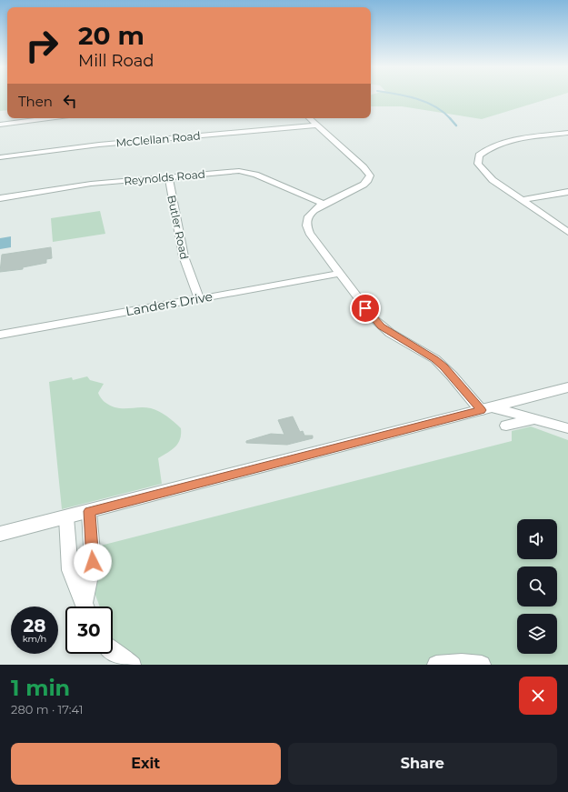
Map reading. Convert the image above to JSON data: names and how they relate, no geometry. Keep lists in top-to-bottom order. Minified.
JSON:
{"streets":{"street":["McClellan Road","Reynolds Road","Butler Road","Landers Drive"]},"crossings":[["Reynolds Road","Butler Road"],["Butler Road","Landers Drive"]],"page":{"turn":["20 m","Mill Road"],"then":"Then","speed":"28 km/h","limit":"30","heading":["1 min","280 m · 17:41"],"buttons":["Exit","Share"]}}
